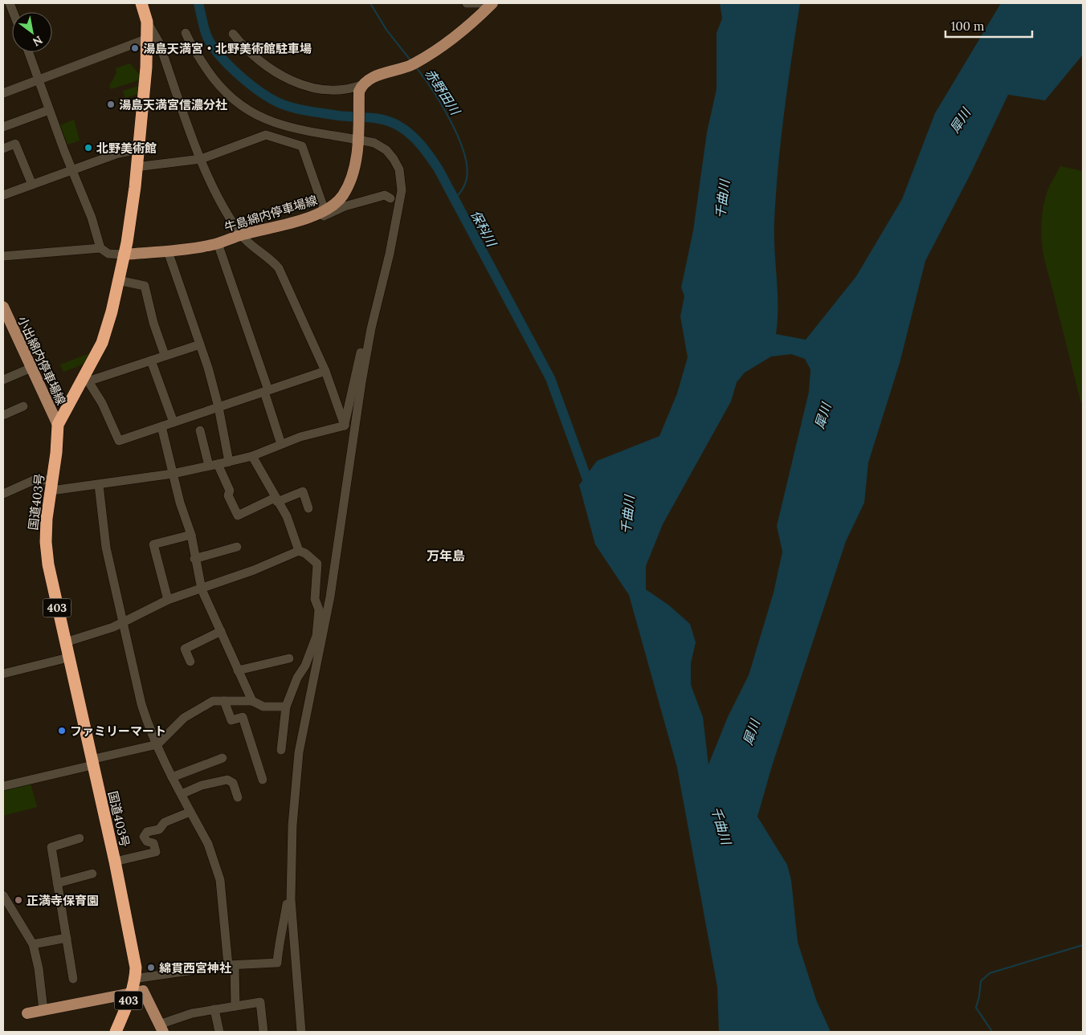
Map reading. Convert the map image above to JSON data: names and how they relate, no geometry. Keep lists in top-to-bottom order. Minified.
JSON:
{"streets":{"highway":["国道403号","403"],"main road":["牛島綿内停車場線","小出綿内停車場線"]},"crossings":[["牛島綿内停車場線","国道403号"],["小出綿内停車場線","国道403号"]],"districts":["万年島"],"water":["赤野田川","犀川","千曲川","保科川"],"places":["湯島天満宮・北野美術館駐車場","湯島天満宮信濃分社","北野美術館","ファミリーマート","正満寺保育園","綿貫西宮神社"],"scale_bar":"100 m","north":"bottom right"}
